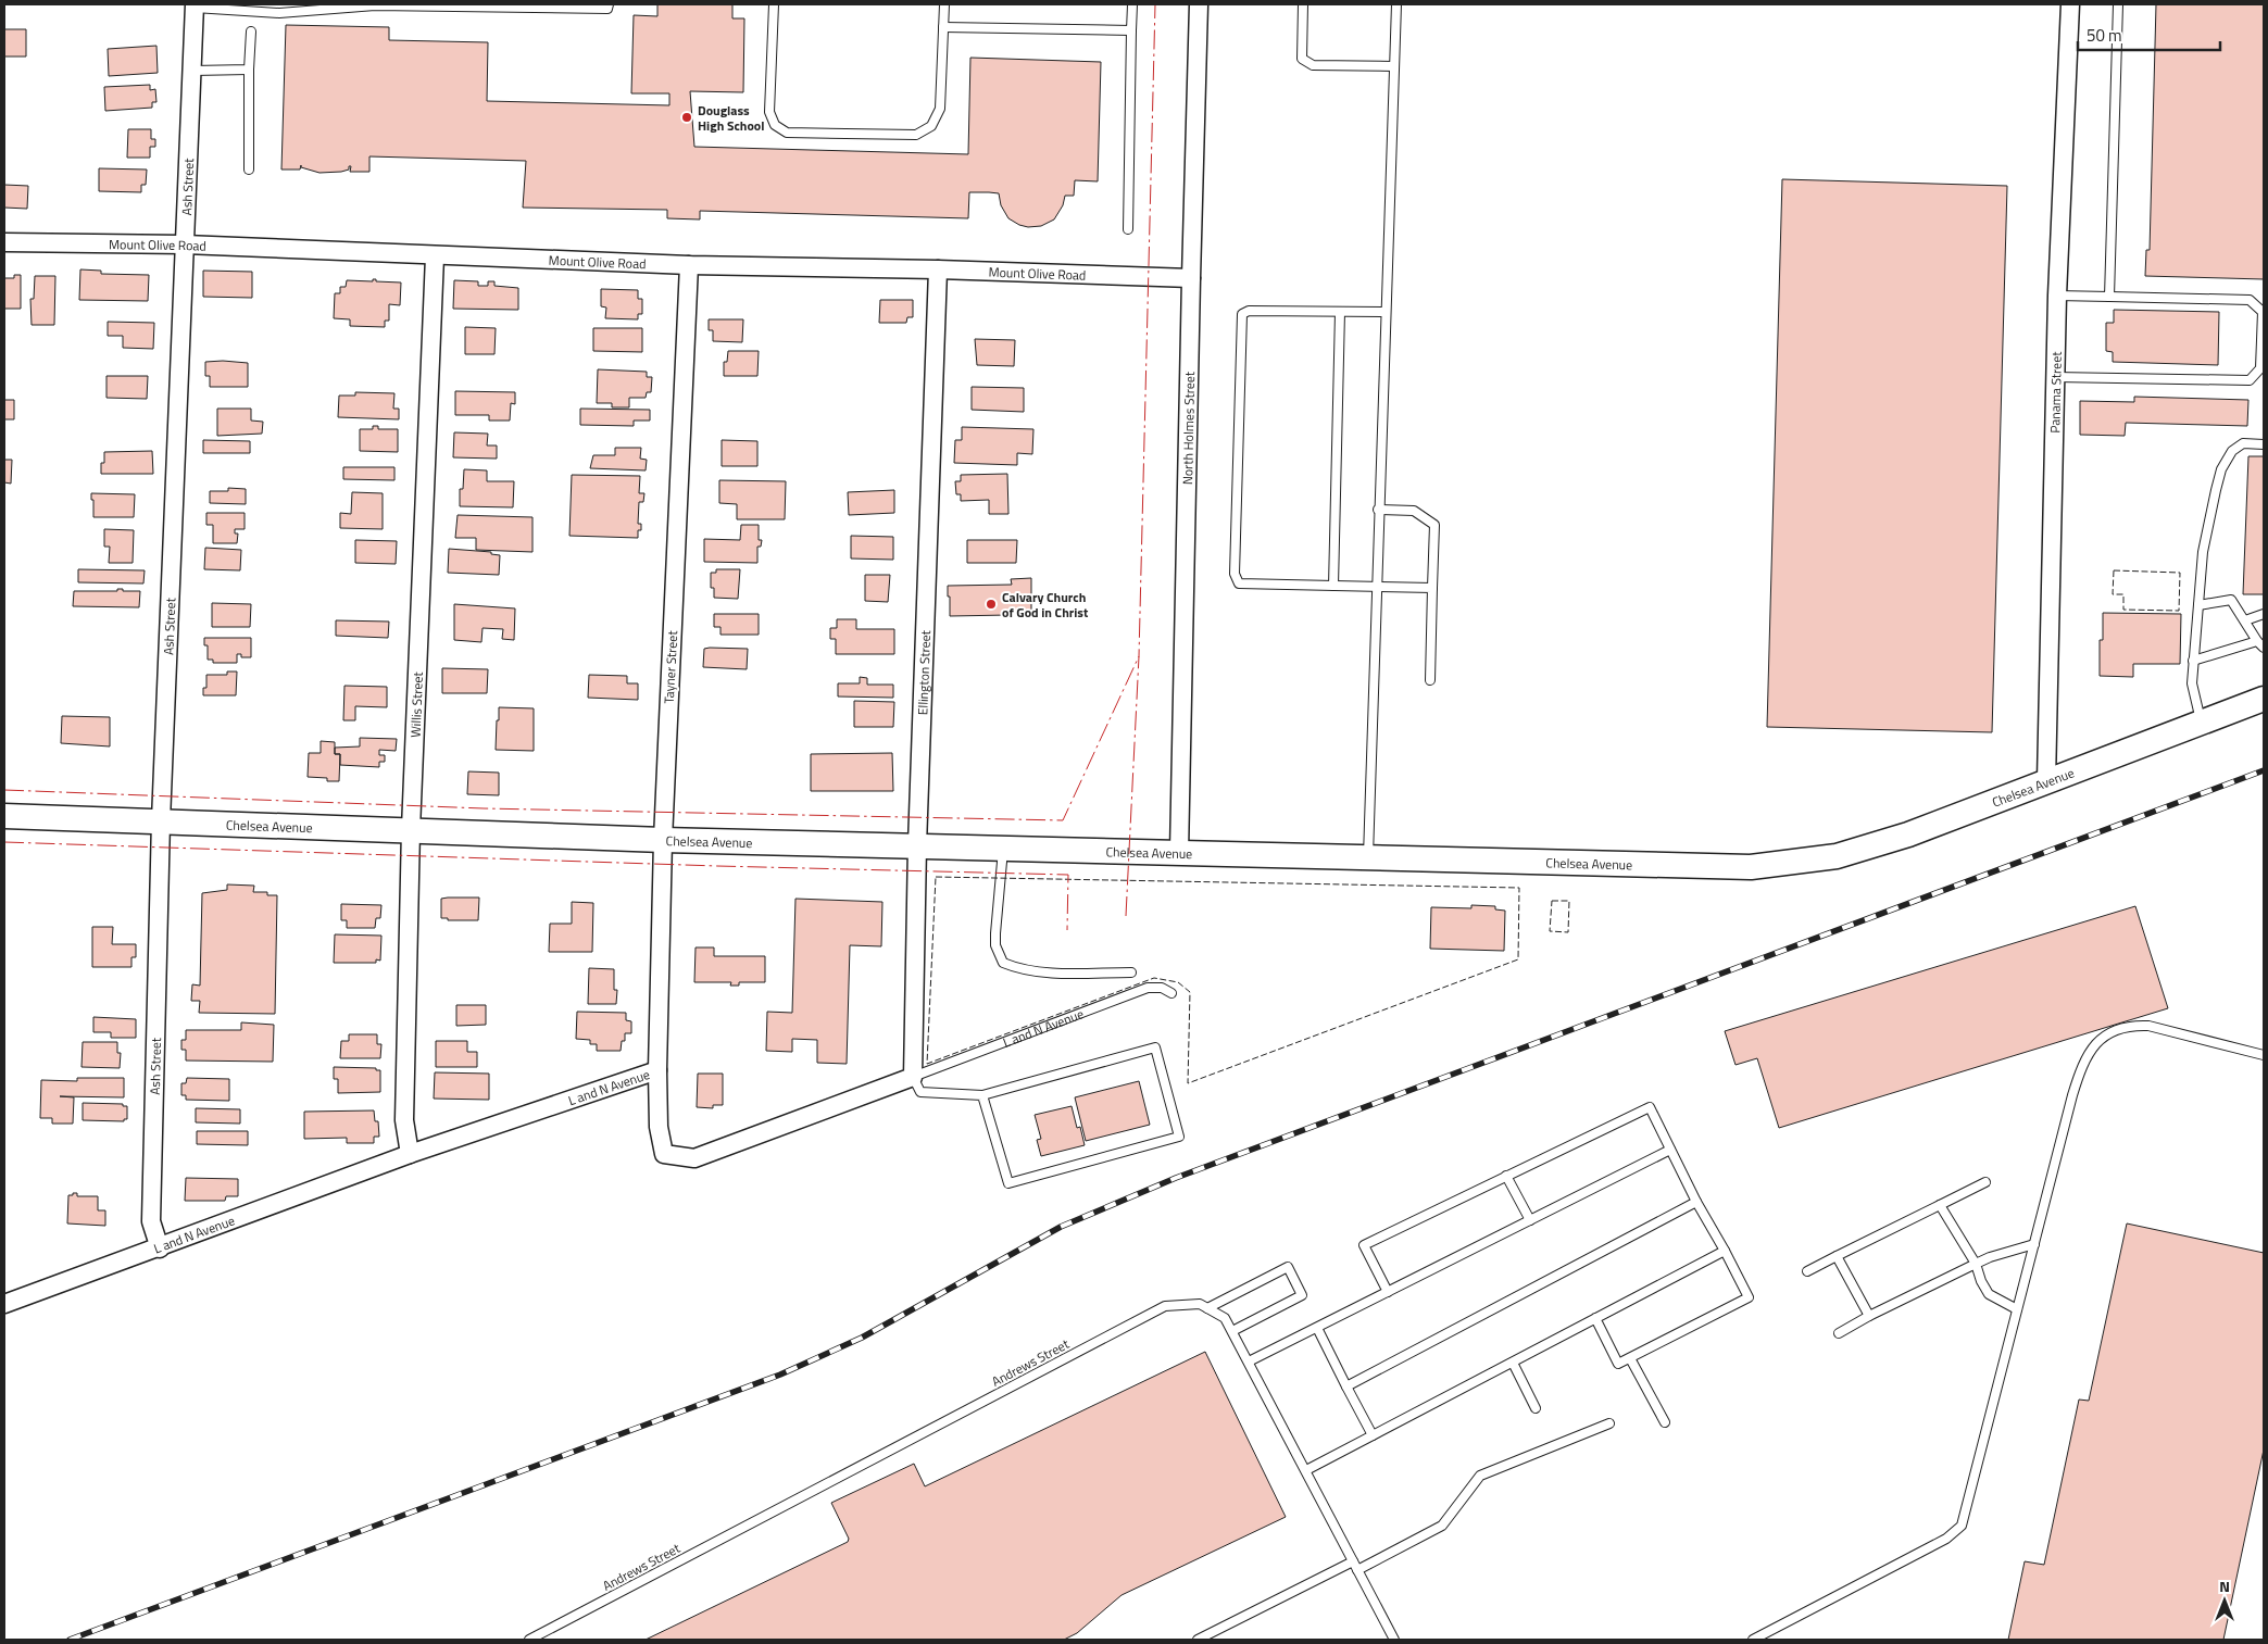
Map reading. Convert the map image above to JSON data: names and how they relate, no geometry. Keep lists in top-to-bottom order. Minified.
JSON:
{"streets":{"main road":["Chelsea Avenue"],"street":["Ash Street","Mount Olive Road","Panama Street","North Holmes Street","Tayner Street","Ellington Street","Willis Street","L and N Avenue"],"lane":["Andrews Street"]},"crossings":[["Ash Street","Mount Olive Road"],["Ash Street","Chelsea Avenue"],["Ash Street","L and N Avenue"],["Mount Olive Road","North Holmes Street"],["Mount Olive Road","Tayner Street"],["Mount Olive Road","Ellington Street"],["Mount Olive Road","Willis Street"],["Panama Street","Chelsea Avenue"],["North Holmes Street","Chelsea Avenue"],["Tayner Street","Chelsea Avenue"],["Tayner Street","L and N Avenue"],["Ellington Street","Chelsea Avenue"],["Ellington Street","L and N Avenue"],["Willis Street","Chelsea Avenue"],["Willis Street","L and N Avenue"]],"places":["Douglass High School","Calvary Church of God in Christ"],"scale_bar":"50 m","north":"top"}
